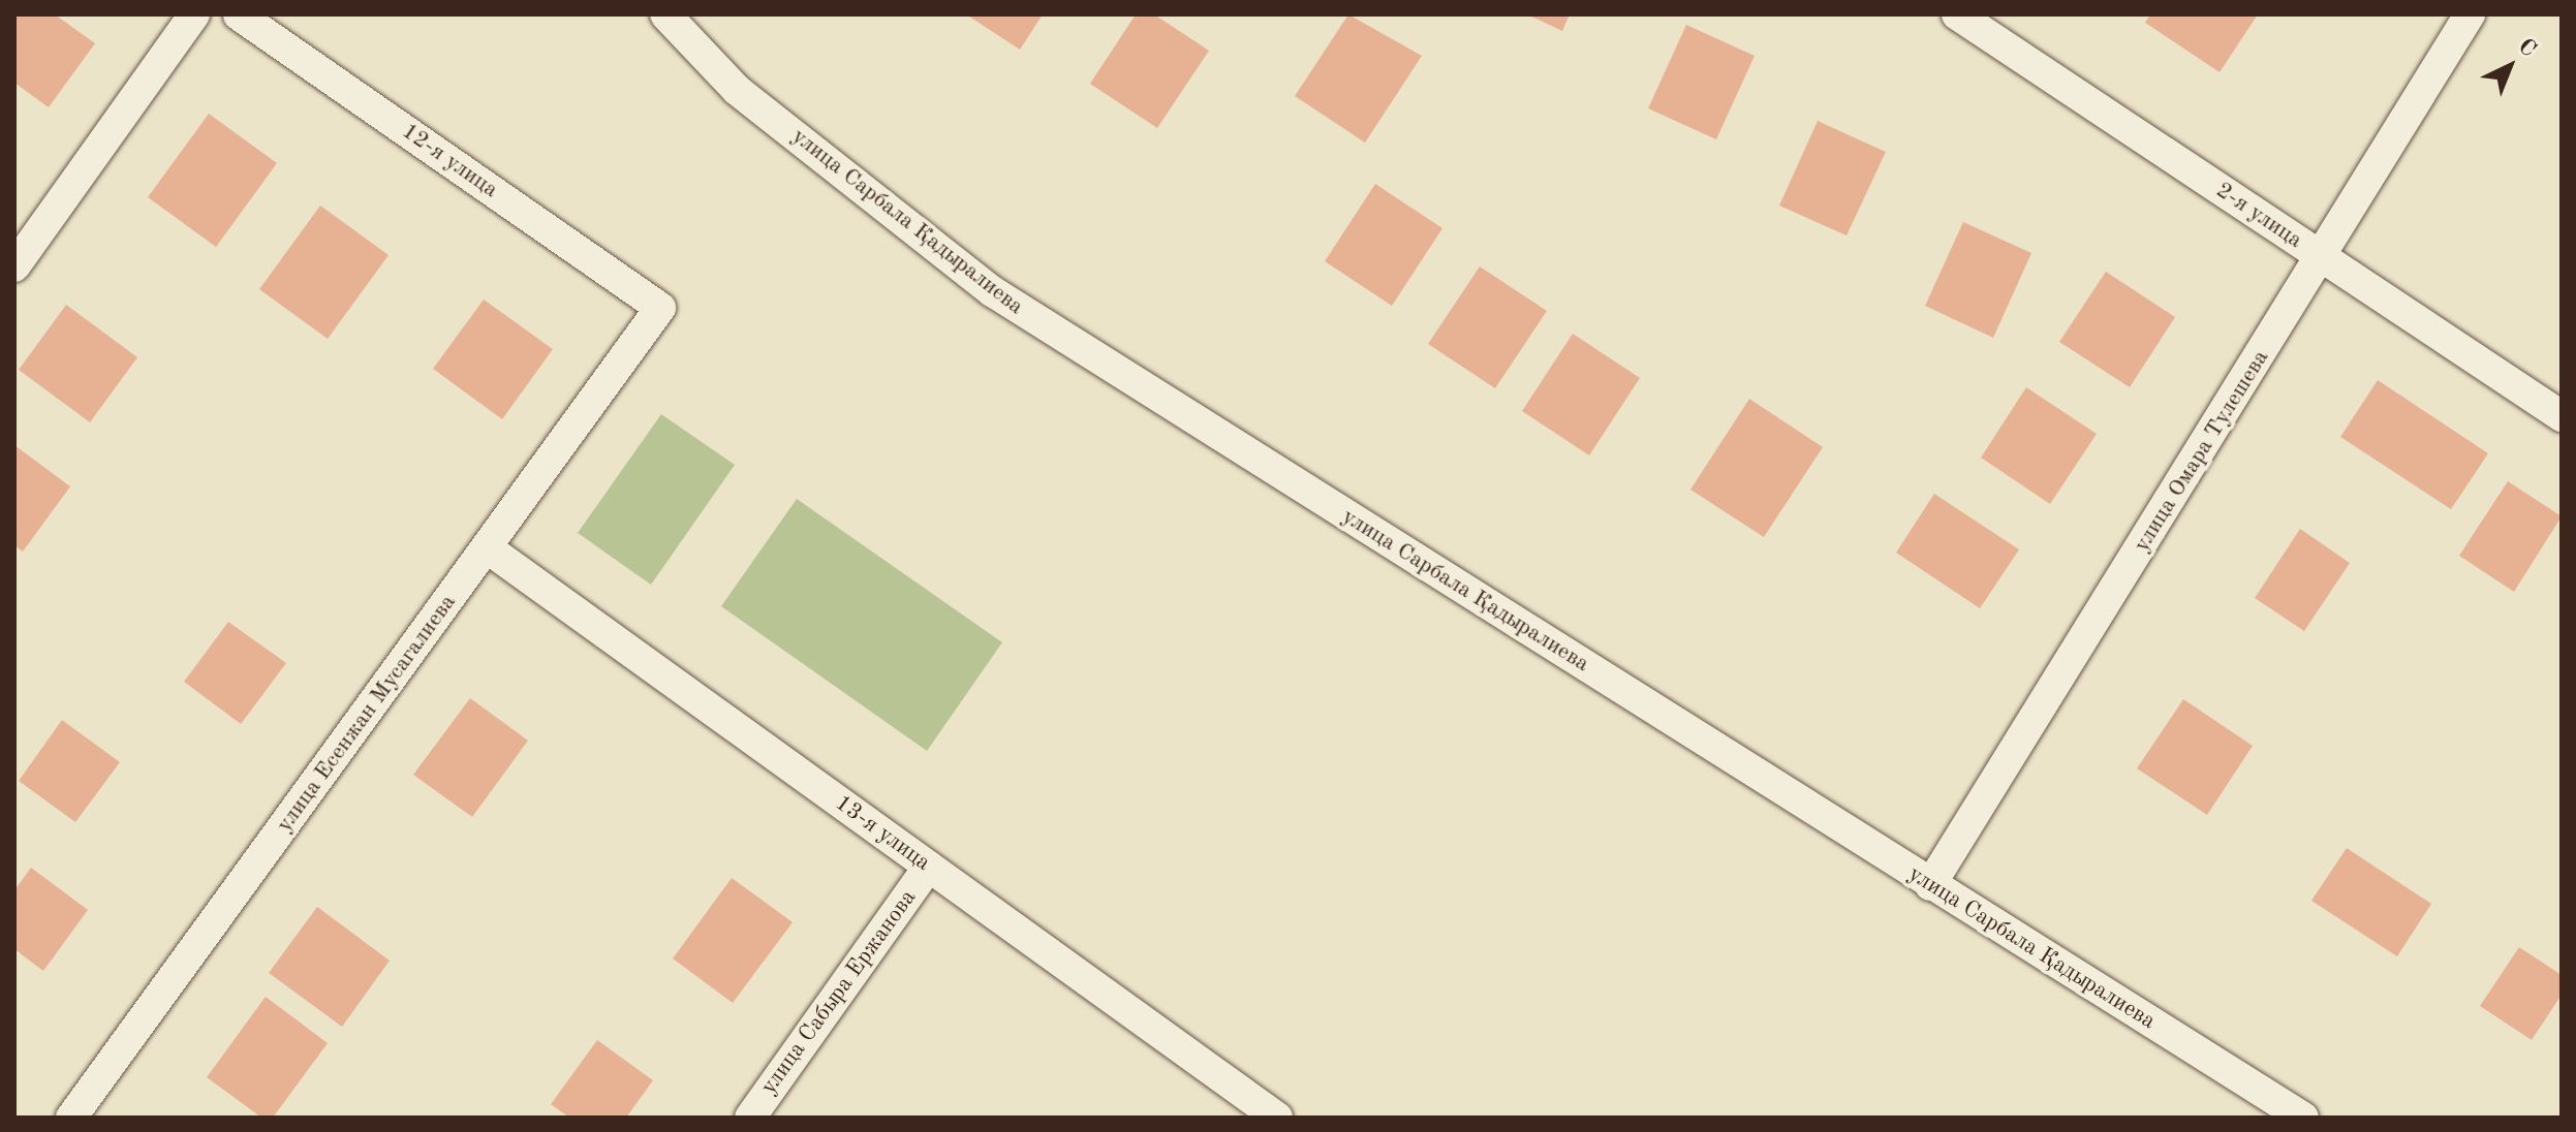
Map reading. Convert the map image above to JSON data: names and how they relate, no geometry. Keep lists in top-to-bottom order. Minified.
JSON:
{"streets":{"street":["12-я улица","2-я улица","улица Сарбала Қадыралиева","улица Омара Тулешева","улица Есенжан Мусагалиева","13-я улица","улица Сабыра Ержанова"]},"crossings":[["12-я улица","улица Есенжан Мусагалиева"],["2-я улица","улица Омара Тулешева"],["улица Сарбала Қадыралиева","улица Омара Тулешева"],["улица Есенжан Мусагалиева","13-я улица"],["13-я улица","улица Сабыра Ержанова"]],"north":"top right"}
